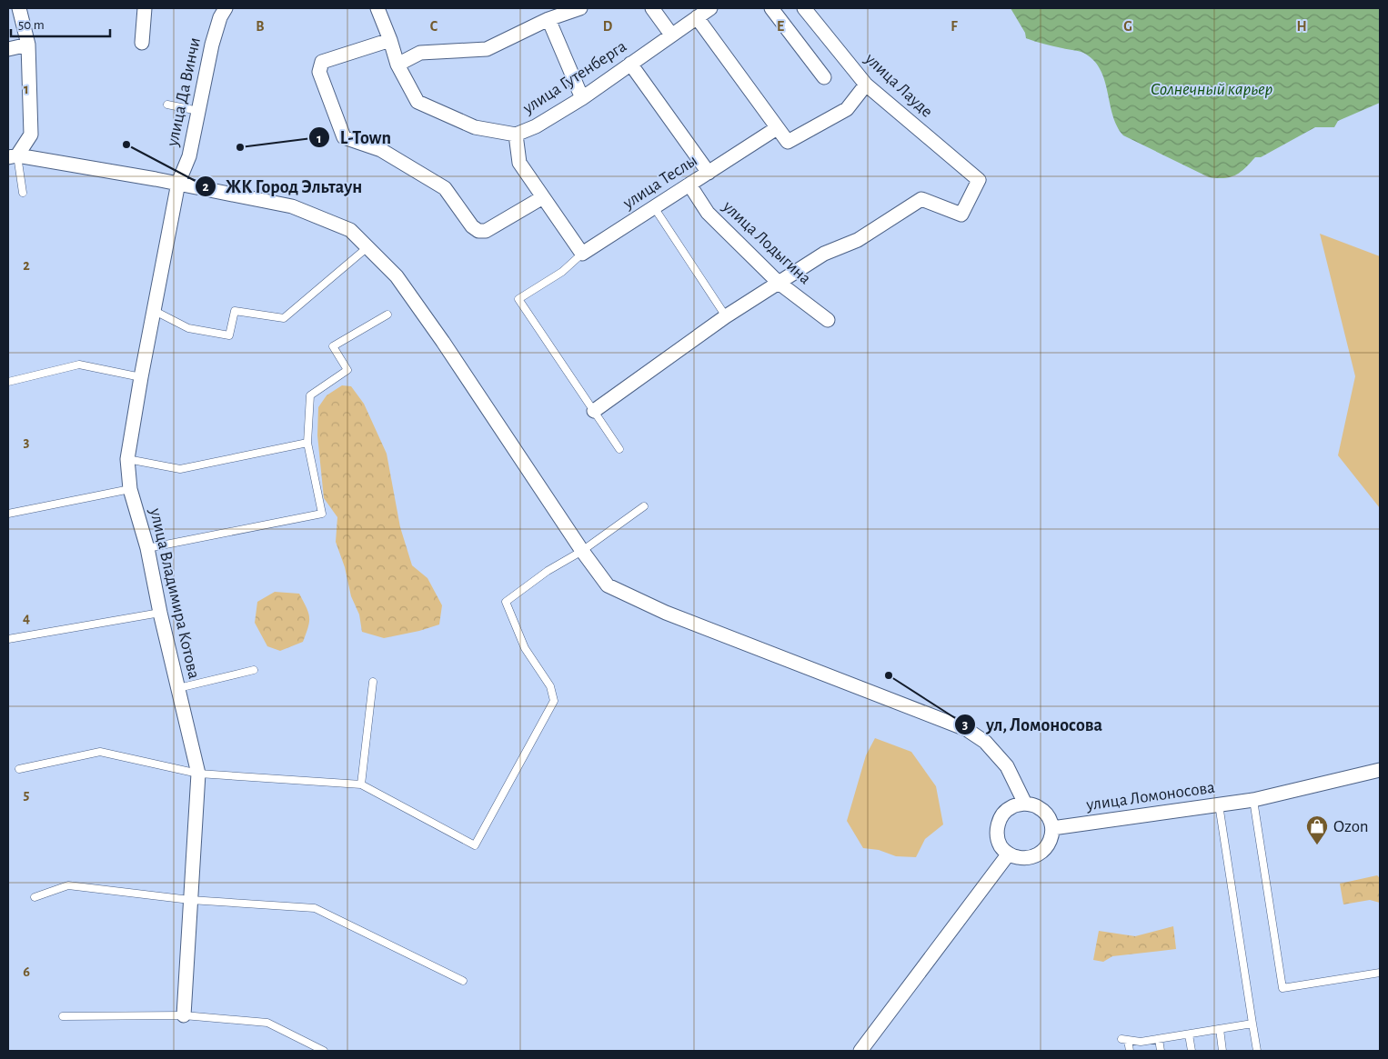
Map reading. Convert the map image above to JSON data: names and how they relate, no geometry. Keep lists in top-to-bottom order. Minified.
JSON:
{"streets":{"street":["улица Гутенберга","улица Лауде","улица Да Винчи","улица Теслы","улица Лодыгина","улица Владимира Котова","улица Ломоносова"]},"crossings":[["улица Лауде","улица Лодыгина"],["улица Да Винчи","улица Владимира Котова"],["улица Теслы","улица Лодыгина"]],"water":["Солнечный карьер"],"places":{"other":["ЖК Город Эльтаун","L-Town","ул, Ломоносова"],"shop":["Ozon"]},"scale_bar":"50 m","grid":{"columns":["B","C","D","E","F","G","H"],"rows":["1","2","3","4","5","6"]}}
